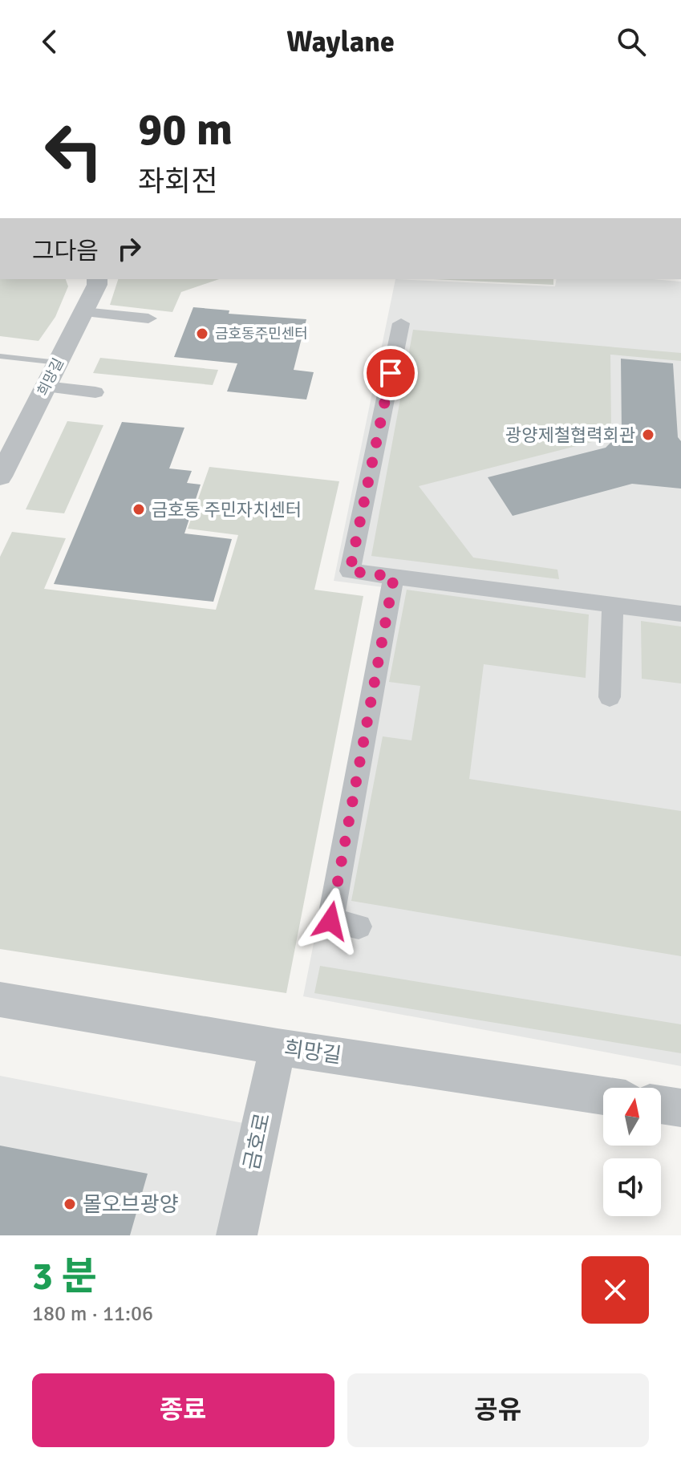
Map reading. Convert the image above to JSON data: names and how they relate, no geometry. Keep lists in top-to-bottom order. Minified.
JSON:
{"streets":{"street":["희망길","금호로"]},"crossings":[["희망길","금호로"]],"places":["금호동주민센터","광양제철협력회관","금호동 주민자치센터","몰오브광양"],"north":"top","page":{"header":"Waylane","turn":["90 m","좌회전"],"then":"그다음","heading":["3 분","180 m · 11:06"],"buttons":["종료","공유"]}}
